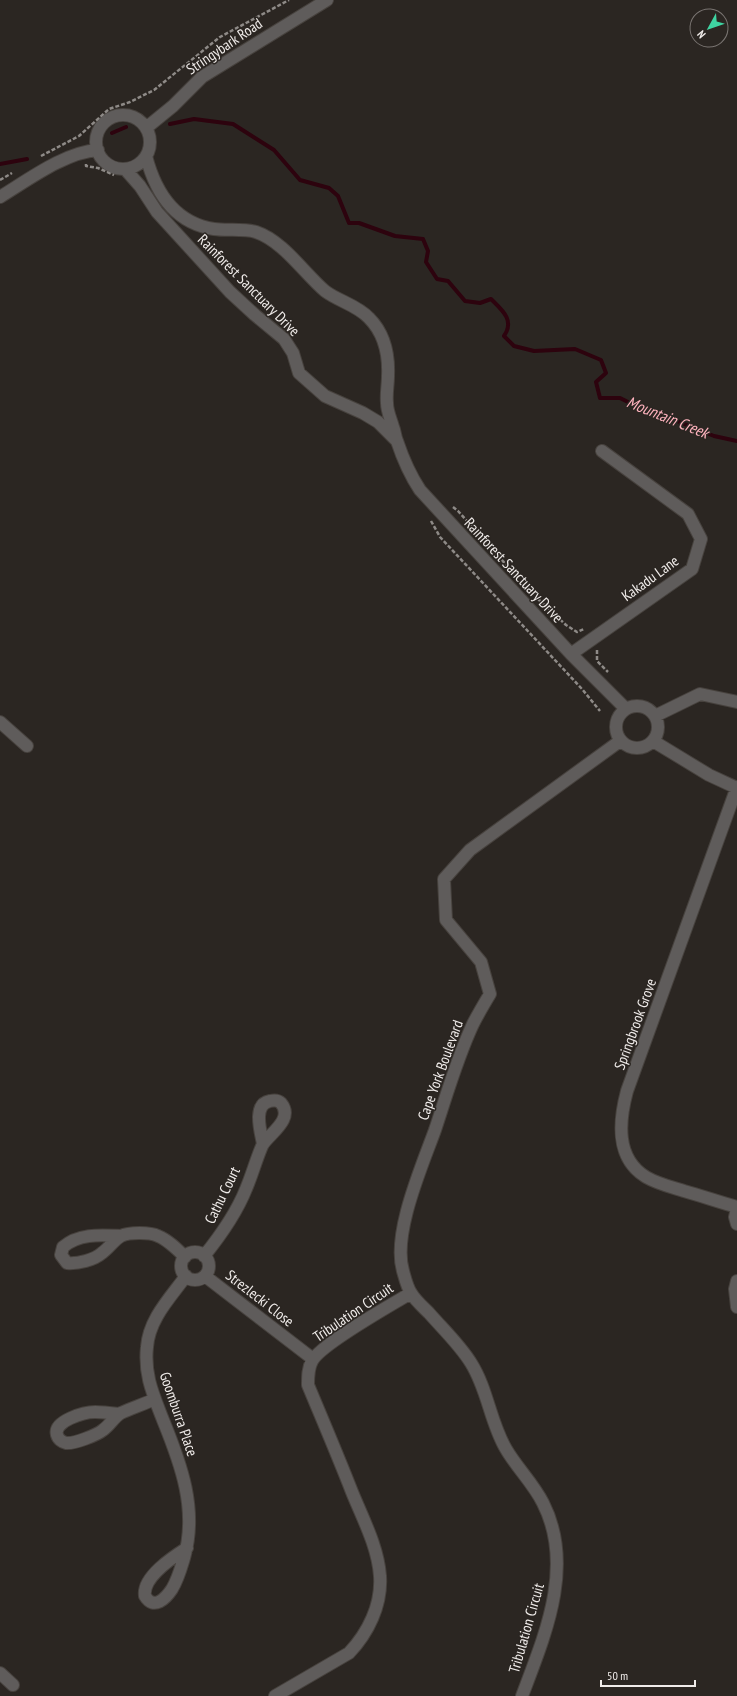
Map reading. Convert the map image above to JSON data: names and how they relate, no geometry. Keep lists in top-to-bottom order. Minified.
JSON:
{"streets":{"street":["Stringybark Road","Rainforest Sanctuary Drive","Kakadu Lane","Springbrook Grove","Cape York Boulevard","Cathu Court","Strezlecki Close","Tribulation Circuit","Goomburra Place"]},"crossings":[["Stringybark Road","Rainforest Sanctuary Drive"],["Rainforest Sanctuary Drive","Kakadu Lane"],["Rainforest Sanctuary Drive","Cape York Boulevard"],["Cape York Boulevard","Tribulation Circuit"],["Cathu Court","Strezlecki Close"],["Cathu Court","Goomburra Place"],["Strezlecki Close","Tribulation Circuit"],["Strezlecki Close","Goomburra Place"]],"water":["Mountain Creek"],"scale_bar":"50 m","north":"bottom left"}
